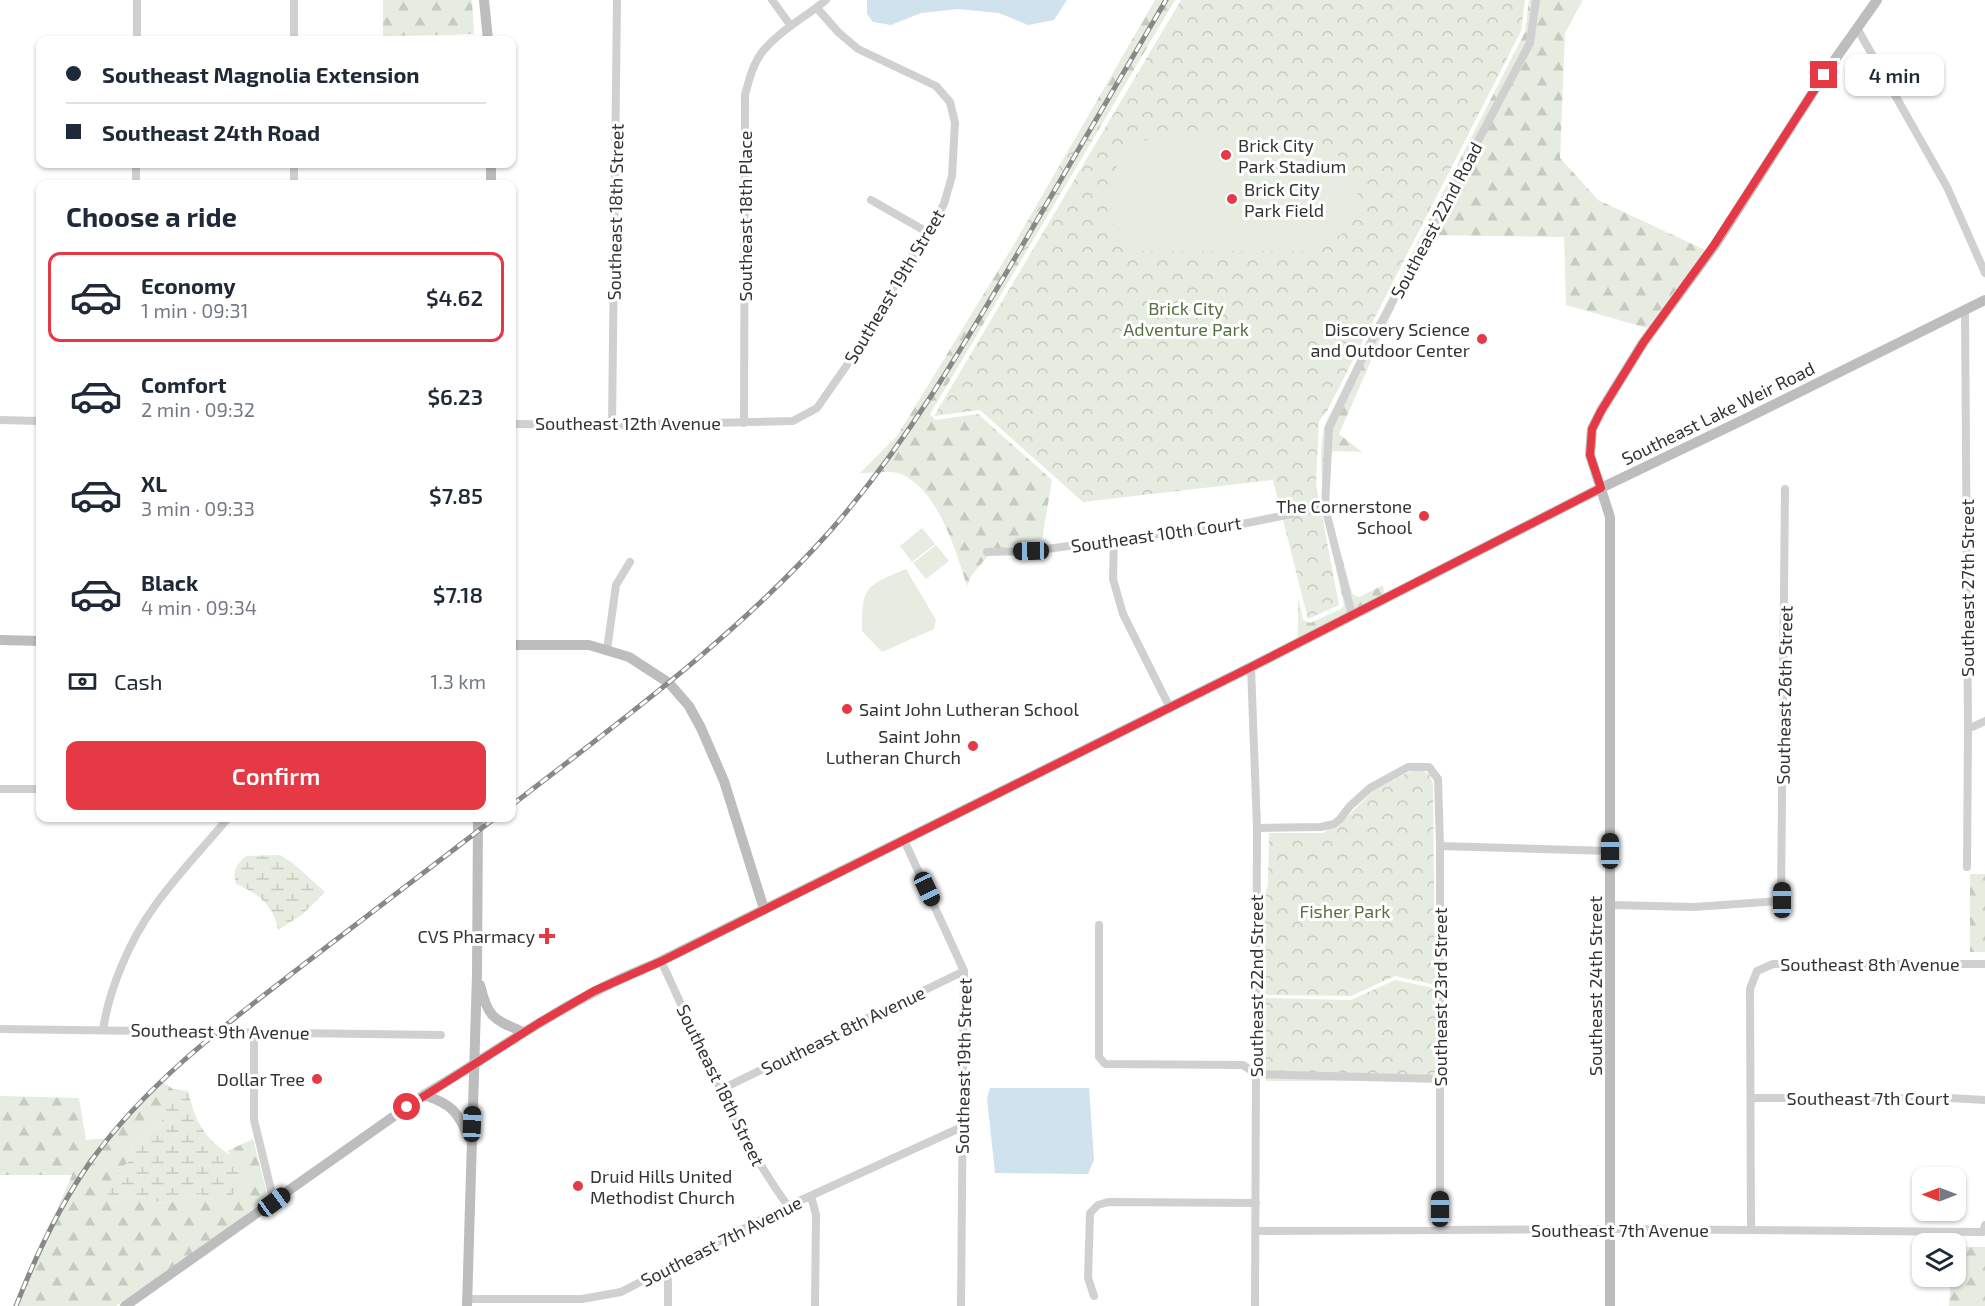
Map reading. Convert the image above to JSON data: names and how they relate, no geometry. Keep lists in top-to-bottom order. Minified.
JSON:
{"streets":{"main road":["Southeast Lake Weir Road","Southeast 24th Street"],"street":["Southeast 18th Street","Southeast 18th Place","Southeast 22nd Road","Southeast 19th Street","Southeast 12th Avenue","Southeast 10th Court","Southeast 27th Street","Southeast 26th Street","Southeast 8th Avenue","Southeast 22nd Street","Southeast 23rd Street","Southeast 9th Avenue","Southeast 7th Court","Southeast 7th Avenue"]},"crossings":[["Southeast 18th Street","Southeast Lake Weir Road"],["Southeast 18th Street","Southeast 12th Avenue"],["Southeast 18th Street","Southeast 8th Avenue"],["Southeast 18th Street","Southeast 7th Avenue"],["Southeast 18th Place","Southeast 19th Street"],["Southeast 18th Place","Southeast 12th Avenue"],["Southeast 22nd Road","Southeast Lake Weir Road"],["Southeast 22nd Road","Southeast 10th Court"],["Southeast 19th Street","Southeast Lake Weir Road"],["Southeast 19th Street","Southeast 12th Avenue"],["Southeast 19th Street","Southeast 8th Avenue"],["Southeast 19th Street","Southeast 7th Avenue"],["Southeast Lake Weir Road","Southeast 27th Street"],["Southeast Lake Weir Road","Southeast 22nd Street"],["Southeast Lake Weir Road","Southeast 24th Street"],["Southeast 26th Street","Southeast 24th Street"],["Southeast 8th Avenue","Southeast 7th Court"],["Southeast 22nd Street","Southeast 23rd Street"],["Southeast 22nd Street","Southeast 7th Avenue"],["Southeast 24th Street","Southeast 7th Avenue"],["Southeast 23rd Street","Southeast 7th Avenue"]],"parks":["Brick City Adventure Park","Fisher Park"],"places":{"other":["Brick City Park Stadium","Brick City Park Field","Discovery Science and Outdoor Center","The Cornerstone School","Saint John Lutheran School","Saint John Lutheran Church","Dollar Tree","Druid Hills United Methodist Church"],"health":["CVS Pharmacy"]},"north":"left","page":{"banner":["Southeast Magnolia Extension","Southeast 24th Road"],"bubble":"4 min","heading":"Choose a ride","list":[{"name":"Economy","note":"1 min · 09:31","value":"$4.62"},{"name":"Comfort","note":"2 min · 09:32","value":"$6.23"},{"name":"XL","note":"3 min · 09:33","value":"$7.85"},{"name":"Black","note":"4 min · 09:34","value":"$7.18"}],"pay":["Cash","1.3 km"],"buttons":"Confirm"}}
